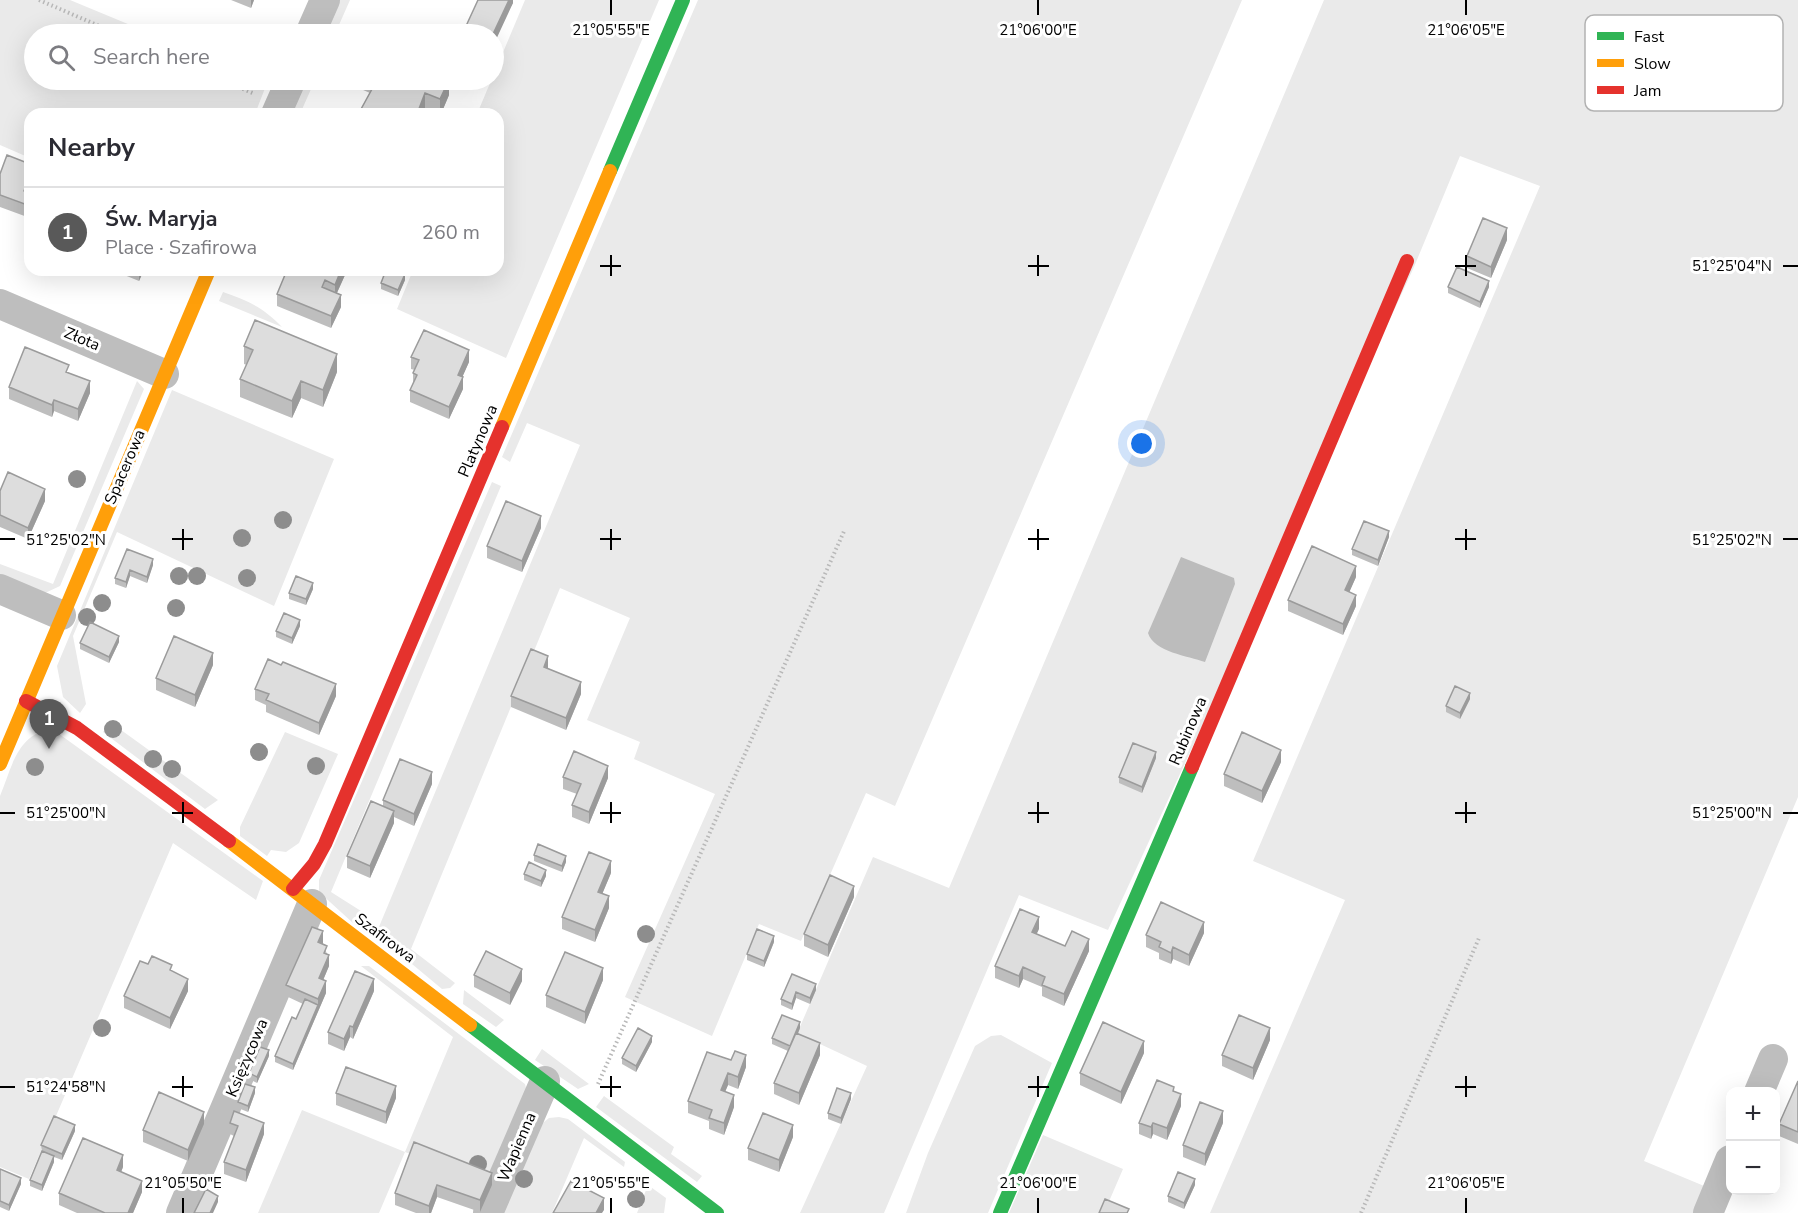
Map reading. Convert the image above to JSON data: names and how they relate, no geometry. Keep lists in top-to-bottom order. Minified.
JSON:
{"streets":{"street":["Złota","Platynowa","Spacerowa","Rubinowa","Szafirowa","Księżycowa","Wapienna"]},"crossings":[["Złota","Spacerowa"],["Platynowa","Szafirowa"],["Platynowa","Księżycowa"],["Spacerowa","Szafirowa"],["Szafirowa","Księżycowa"],["Szafirowa","Wapienna"]],"legend":["Fast","Slow","Jam"],"page":{"search":"Search here","heading":"Nearby","list":[{"mark":"1","name":"Św. Maryja","note":"Place · Szafirowa","value":"260 m"}],"pins":"1","map_buttons":["+","−"]},"coordinates":["21°05'55\"E","21°06'00\"E","21°06'05\"E","51°25'04\"N","51°25'02\"N","51°25'00\"N","51°24'58\"N","21°05'50\"E"]}
